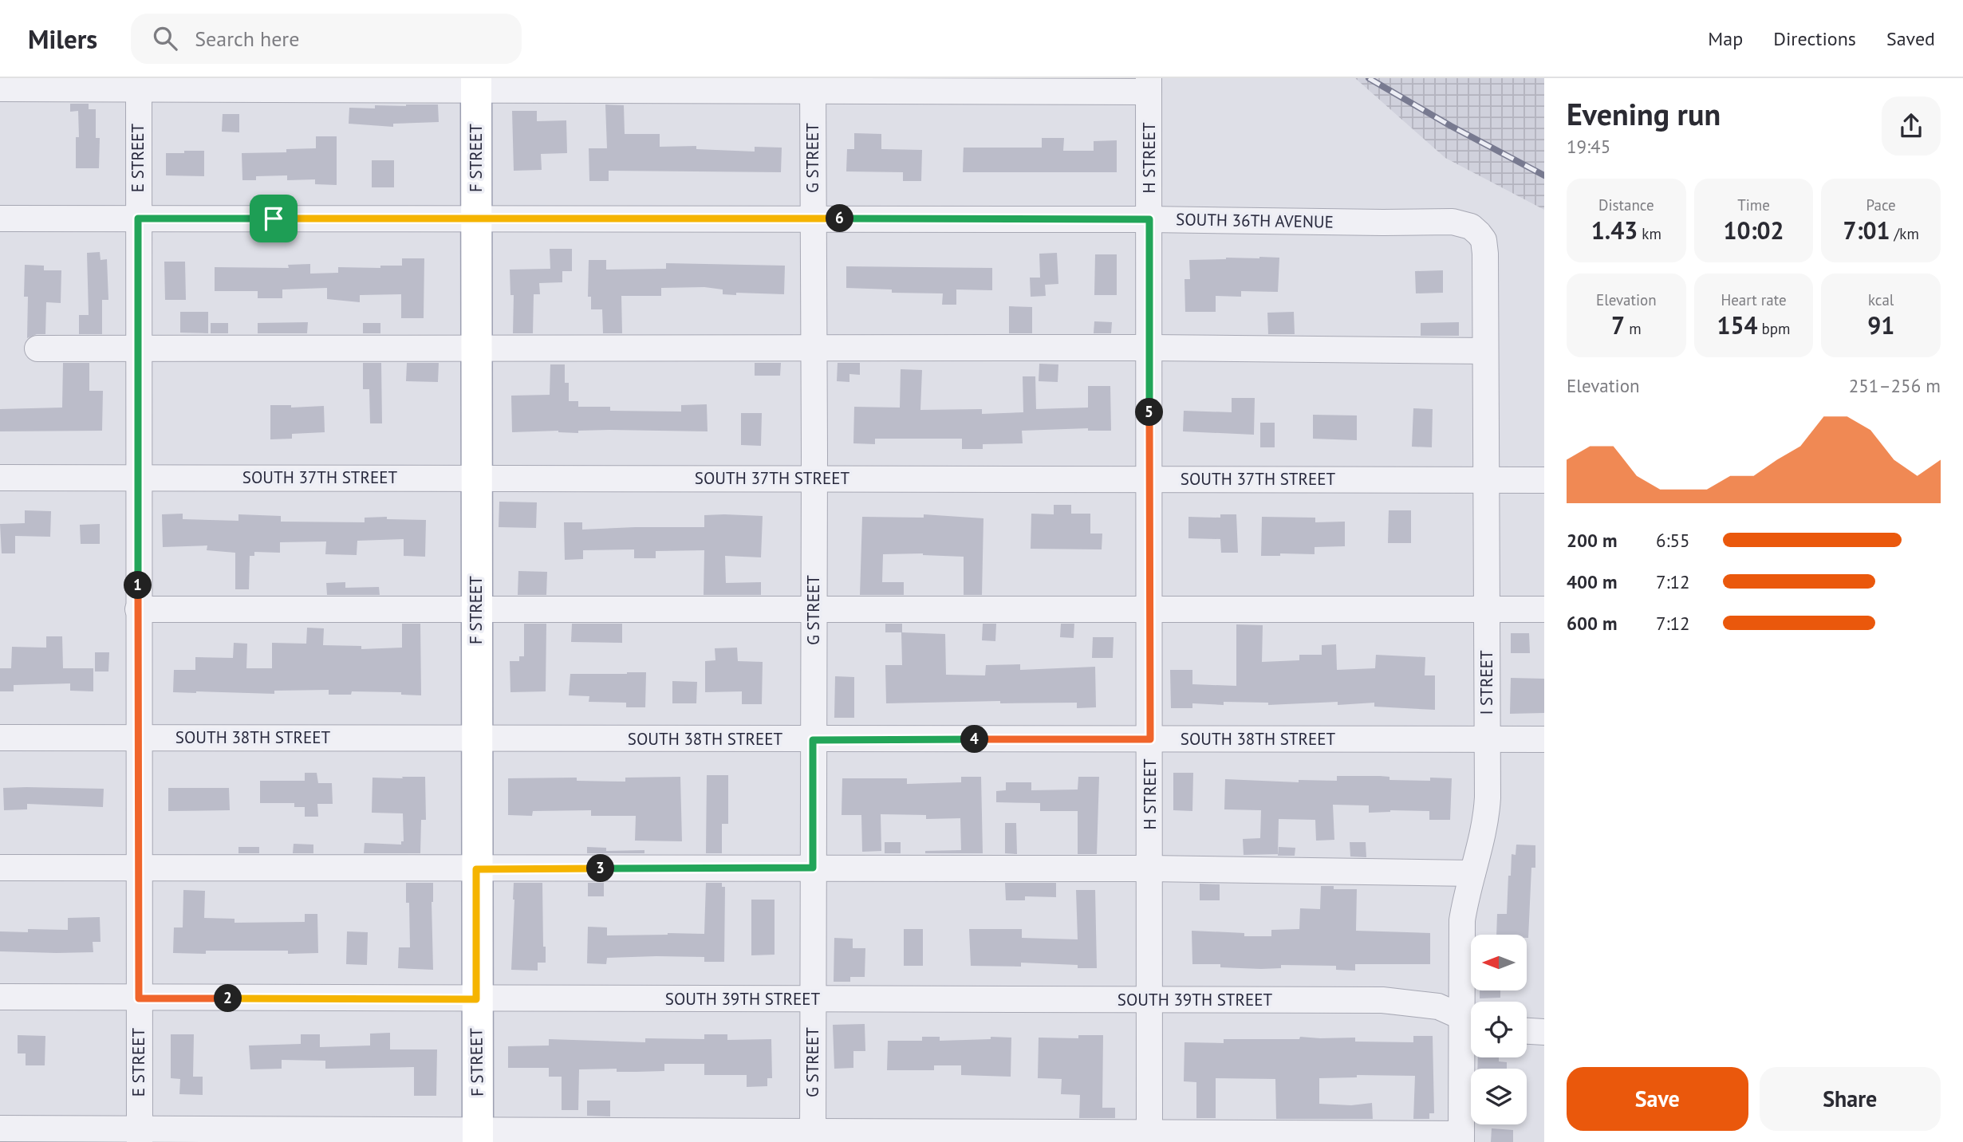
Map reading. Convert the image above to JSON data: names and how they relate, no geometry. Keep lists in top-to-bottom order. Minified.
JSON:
{"streets":{"main road":["F STREET"],"street":["E STREET","G STREET","H STREET","SOUTH 36TH AVENUE","SOUTH 37TH STREET","I STREET","SOUTH 38TH STREET","SOUTH 39TH STREET"]},"crossings":[["E STREET","SOUTH 36TH AVENUE"],["E STREET","SOUTH 37TH STREET"],["E STREET","SOUTH 38TH STREET"],["E STREET","SOUTH 39TH STREET"],["F STREET","SOUTH 36TH AVENUE"],["F STREET","SOUTH 37TH STREET"],["F STREET","SOUTH 38TH STREET"],["F STREET","SOUTH 39TH STREET"],["G STREET","SOUTH 36TH AVENUE"],["G STREET","SOUTH 37TH STREET"],["G STREET","SOUTH 38TH STREET"],["G STREET","SOUTH 39TH STREET"],["H STREET","SOUTH 36TH AVENUE"],["H STREET","SOUTH 37TH STREET"],["H STREET","SOUTH 38TH STREET"],["H STREET","SOUTH 39TH STREET"],["SOUTH 36TH AVENUE","I STREET"],["SOUTH 37TH STREET","I STREET"],["I STREET","SOUTH 38TH STREET"],["I STREET","SOUTH 39TH STREET"]],"north":"left","page":{"header":"Milers","search":"Search here","nav":["Map","Directions","Saved"],"heading":["Evening run","19:45"],"stats":[["Distance","1.43 km"],["Time","10:02"],["Pace","7:01 /km"],["Elevation","7 m"],["Heart rate","154 bpm"],["kcal","91"]],"pins":["6","5","1","4","3","2"],"chart":["Elevation","251–256 m"],"list":[{"name":"200 m","note":"6:55"},{"name":"400 m","note":"7:12"},{"name":"600 m","note":"7:12"}],"buttons":["Save","Share"]}}
